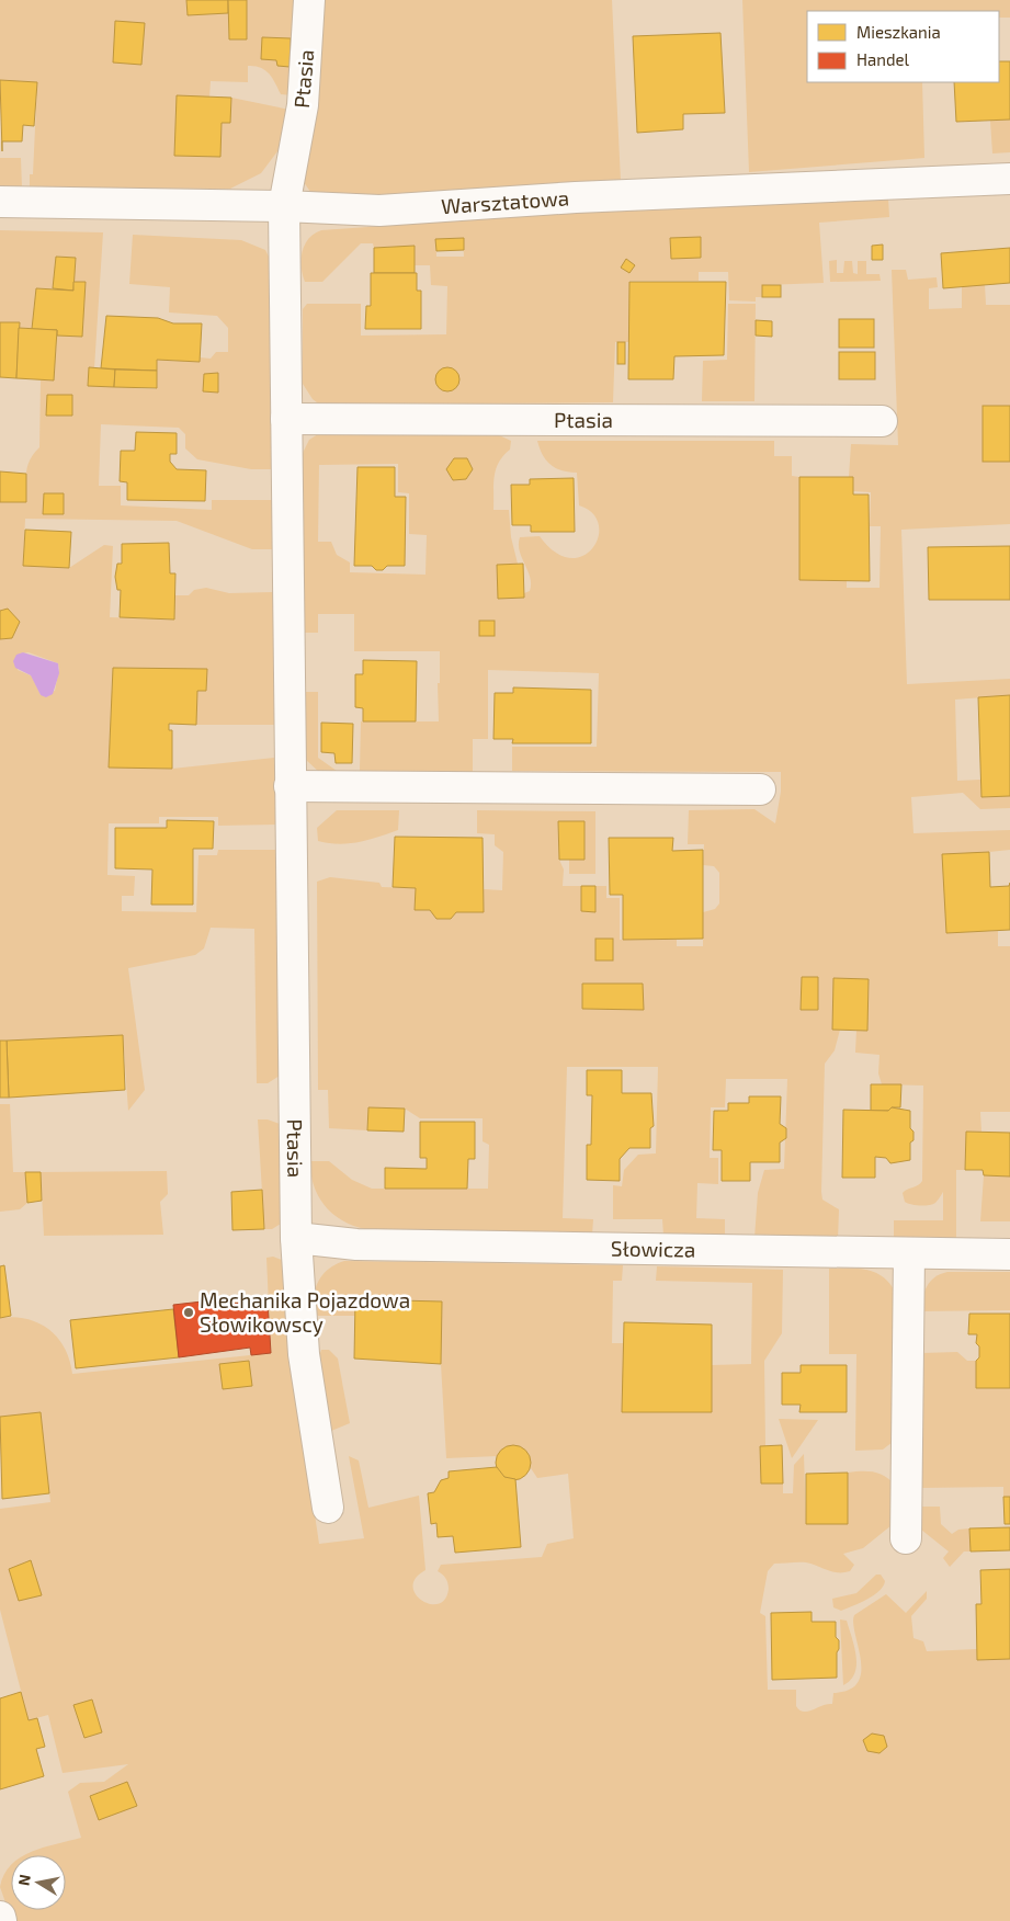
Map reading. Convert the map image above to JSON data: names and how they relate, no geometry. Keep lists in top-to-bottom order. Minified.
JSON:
{"streets":{"street":["Ptasia","Warsztatowa","Słowicza"]},"crossings":[["Ptasia","Warsztatowa"],["Ptasia","Słowicza"]],"places":["Mechanika Pojazdowa Słowikowscy"],"legend":["Mieszkania","Handel"],"north":"left"}
